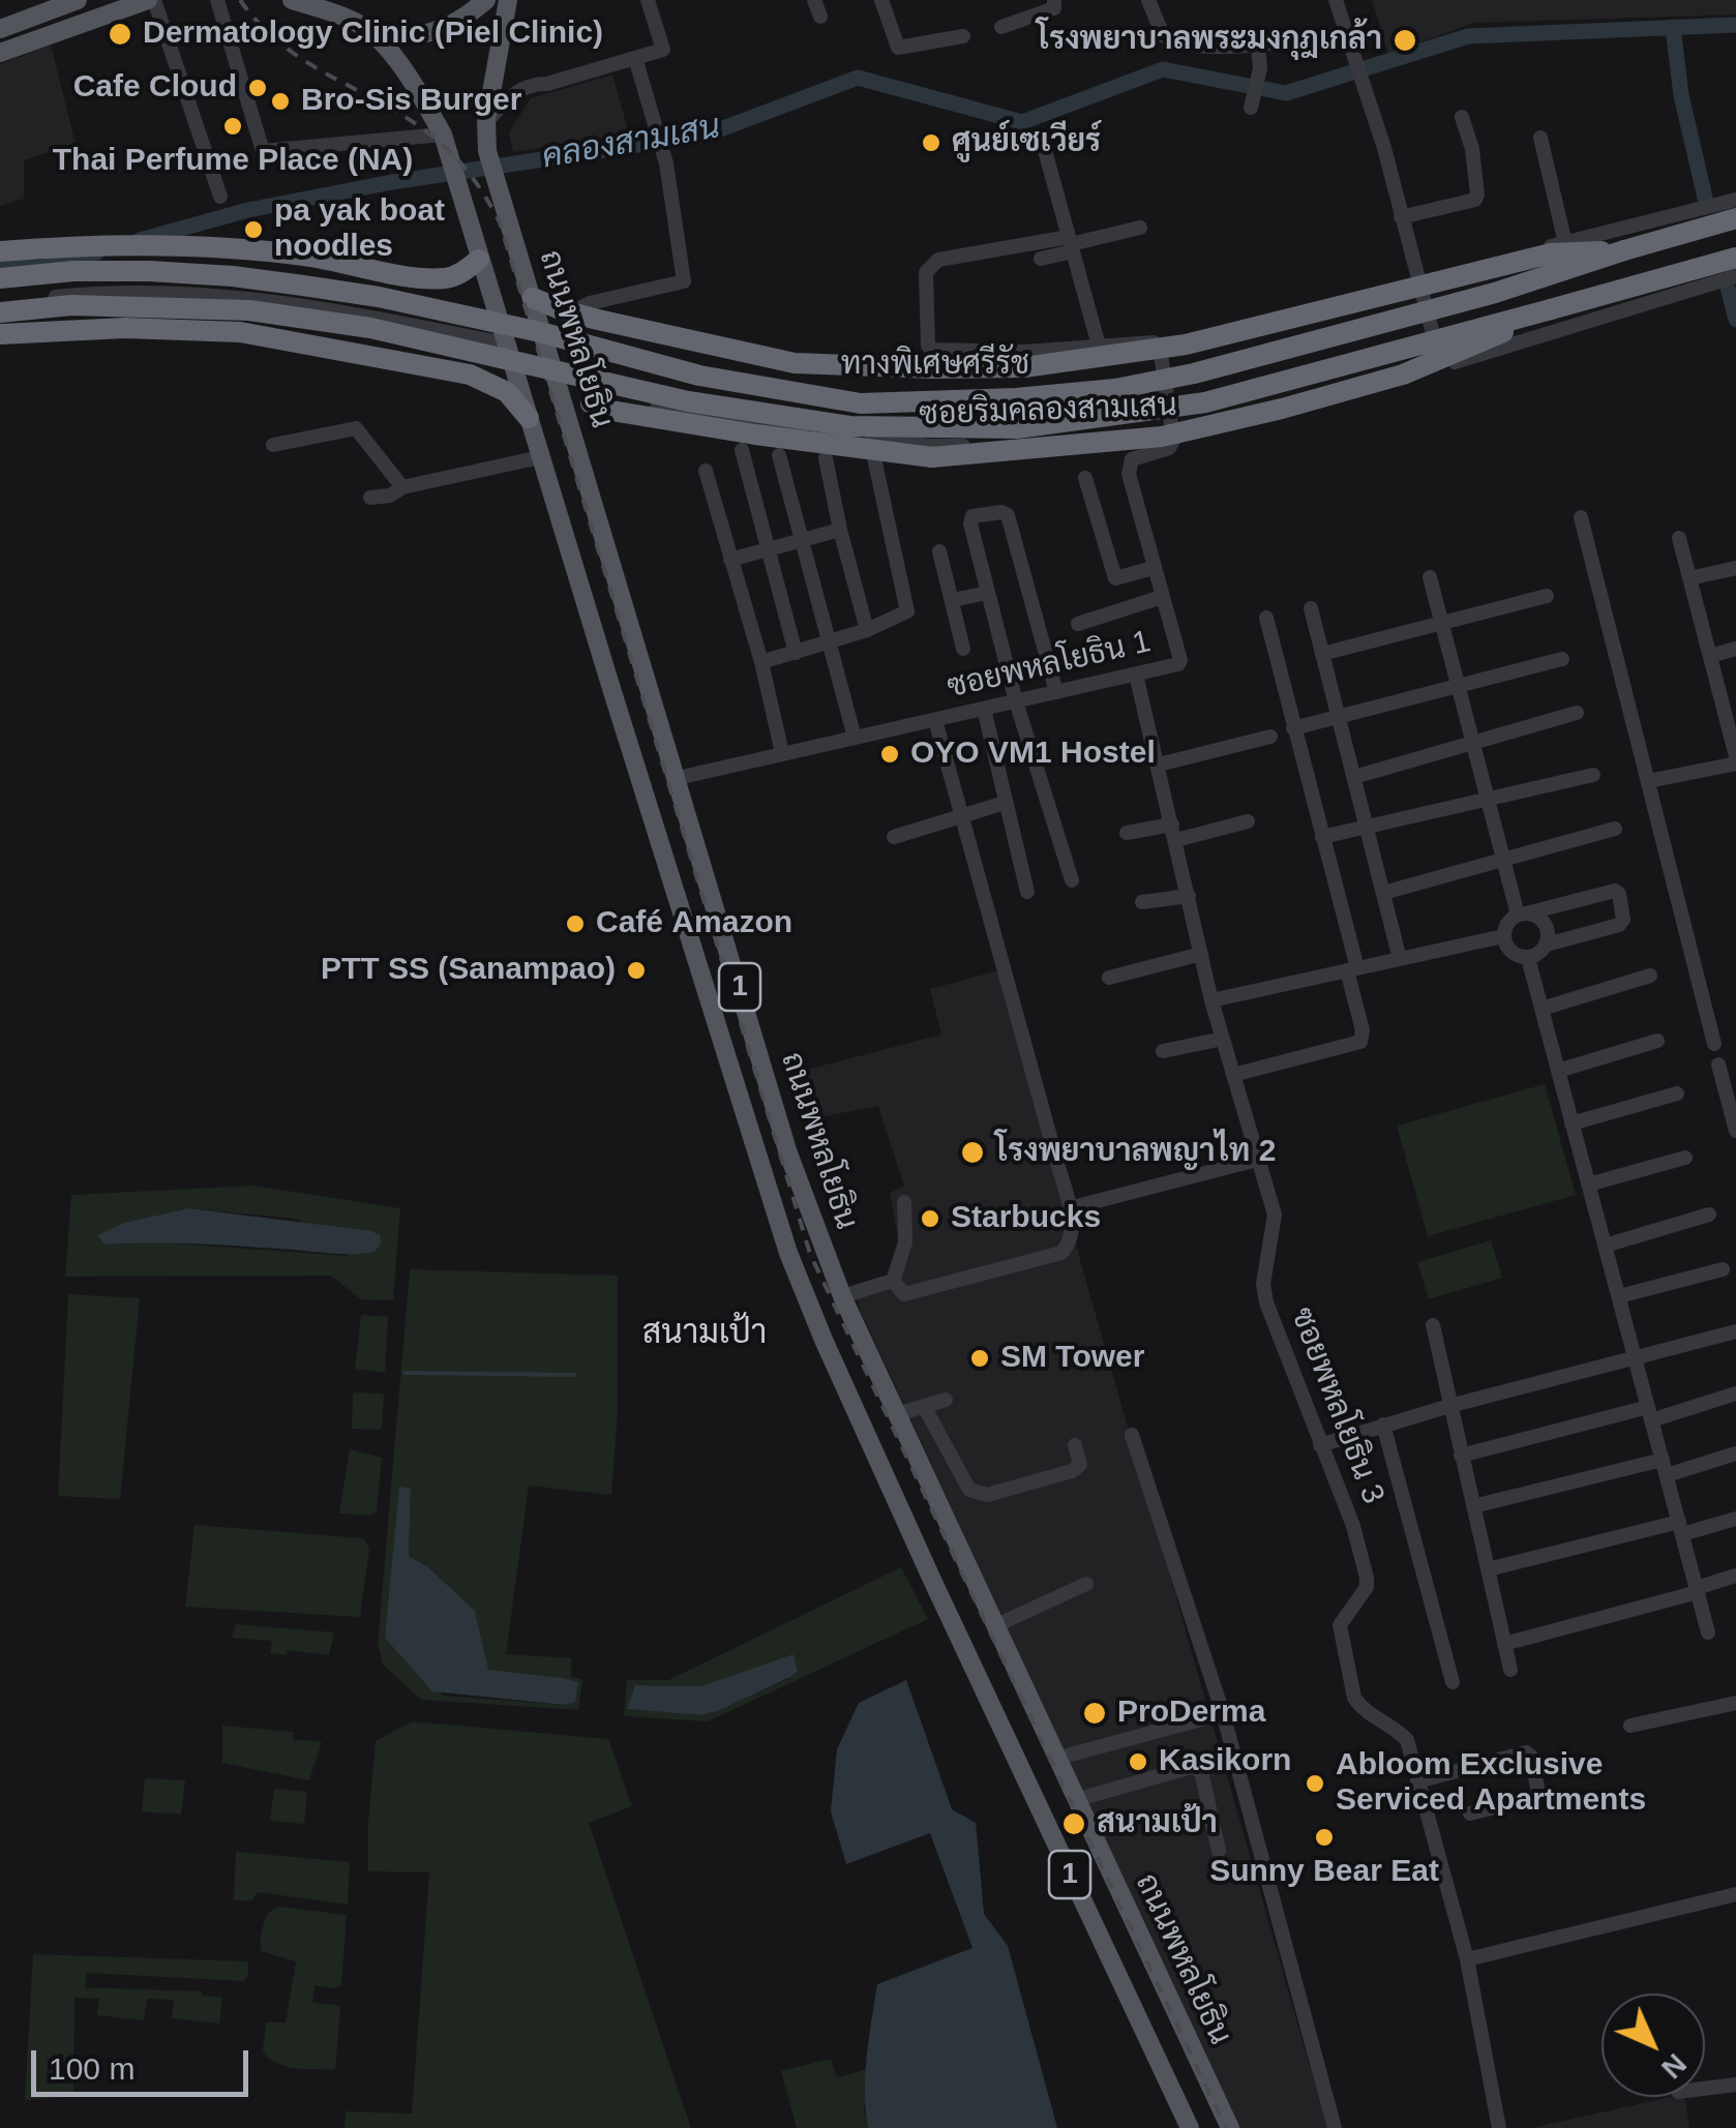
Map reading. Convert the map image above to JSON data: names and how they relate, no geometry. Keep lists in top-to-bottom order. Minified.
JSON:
{"streets":{"highway":["ทางพิเศษศรีรัช"],"main road":["ถนนพหลโยธิน","1"],"street":["ซอยริมคลองสามเสน","ซอยพหลโยธิน 1","ซอยพหลโยธิน 3"]},"crossings":[["ถนนพหลโยธิน","ซอยพหลโยธิน 1"],["ซอยริมคลองสามเสน","ซอยพหลโยธิน 1"],["ซอยพหลโยธิน 1","ซอยพหลโยธิน 3"]],"districts":["สนามเป้า"],"water":["คลองสามเสน"],"places":["Dermatology Clinic (Piel Clinic)","โรงพยาบาลพระมงกุฎเกล้า","Cafe Cloud","Bro-Sis Burger","Thai Perfume Place (NA)","ศูนย์เซเวียร์","pa yak boat noodles","OYO VM1 Hostel","Café Amazon","PTT SS (Sanampao)","โรงพยาบาลพญาไท 2","Starbucks","SM Tower","ProDerma","Kasikorn","Abloom Exclusive Serviced Apartments","สนามเป้า","Sunny Bear Eat"],"scale_bar":"100 m","north":"bottom right"}
